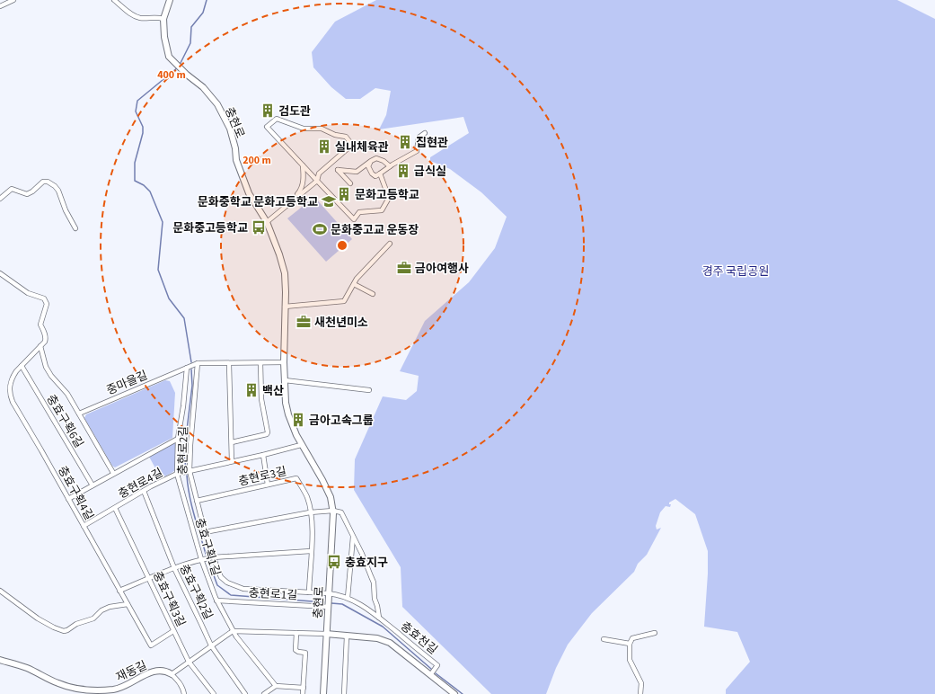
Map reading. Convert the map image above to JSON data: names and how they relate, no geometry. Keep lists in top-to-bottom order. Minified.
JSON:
{"streets":{"street":["충현로","중마을길","충효구획6길","충현로2길","충현로3길","충현로4길","충효구획4길","충효구획1길","충효구획2길","충현로1길","충효구획3길","충효천길","재동길"]},"crossings":[["충현로","중마을길"],["충현로","충현로2길"],["충현로","충현로4길"],["충현로","충현로1길"],["충현로","충효천길"],["중마을길","충현로2길"],["중마을길","충효구획1길"],["충효구획6길","충효구획4길"],["충현로2길","충현로3길"],["충현로2길","충현로4길"],["충현로2길","충효천길"],["충현로4길","충효구획4길"],["충현로4길","충효구획1길"],["충현로4길","충효구획2길"],["충현로4길","충효구획3길"],["충효구획4길","충효구획3길"],["충효구획1길","충현로1길"]],"parks":["경주 국립공원"],"places":{"building":["검도관","집현관","실내체육관","급식실","문화고등학교","백산","금아고속그룹"],"school or university":["문화중학교 문화고등학교"],"bus stop":["문화중고등학교","충효지구"],"sports":["문화중고교 운동장"],"office":["금아여행사","새천년미소"]},"rings":["400 m","200 m"]}
